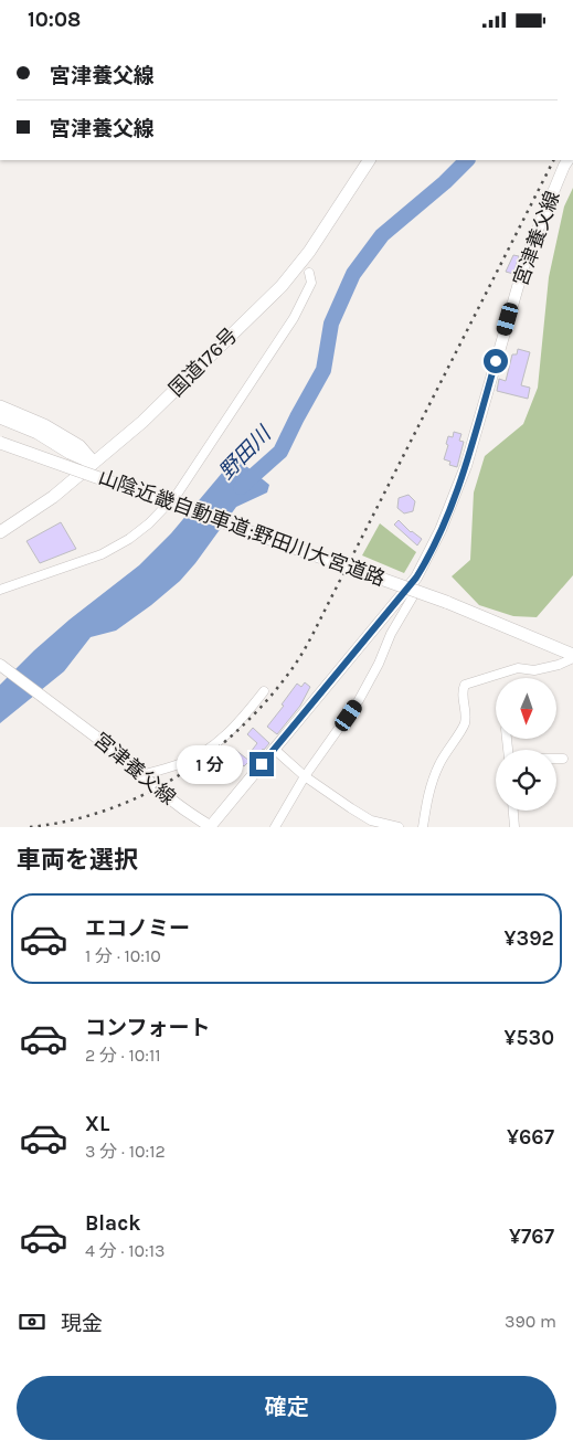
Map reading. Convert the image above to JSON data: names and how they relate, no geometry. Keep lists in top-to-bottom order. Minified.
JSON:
{"streets":{"highway":["国道176号","山陰近畿自動車道;野田川大宮道路"],"main road":["宮津養父線"]},"water":["野田川"],"north":"bottom","page":{"status":"10:08","banner":["宮津養父線","宮津養父線"],"bubble":"1 分","heading":"車両を選択","list":[{"name":"エコノミー","note":"1 分 · 10:10","value":"¥392"},{"name":"コンフォート","note":"2 分 · 10:11","value":"¥530"},{"name":"XL","note":"3 分 · 10:12","value":"¥667"},{"name":"Black","note":"4 分 · 10:13","value":"¥767"}],"pay":["現金","390 m"],"buttons":"確定"}}
